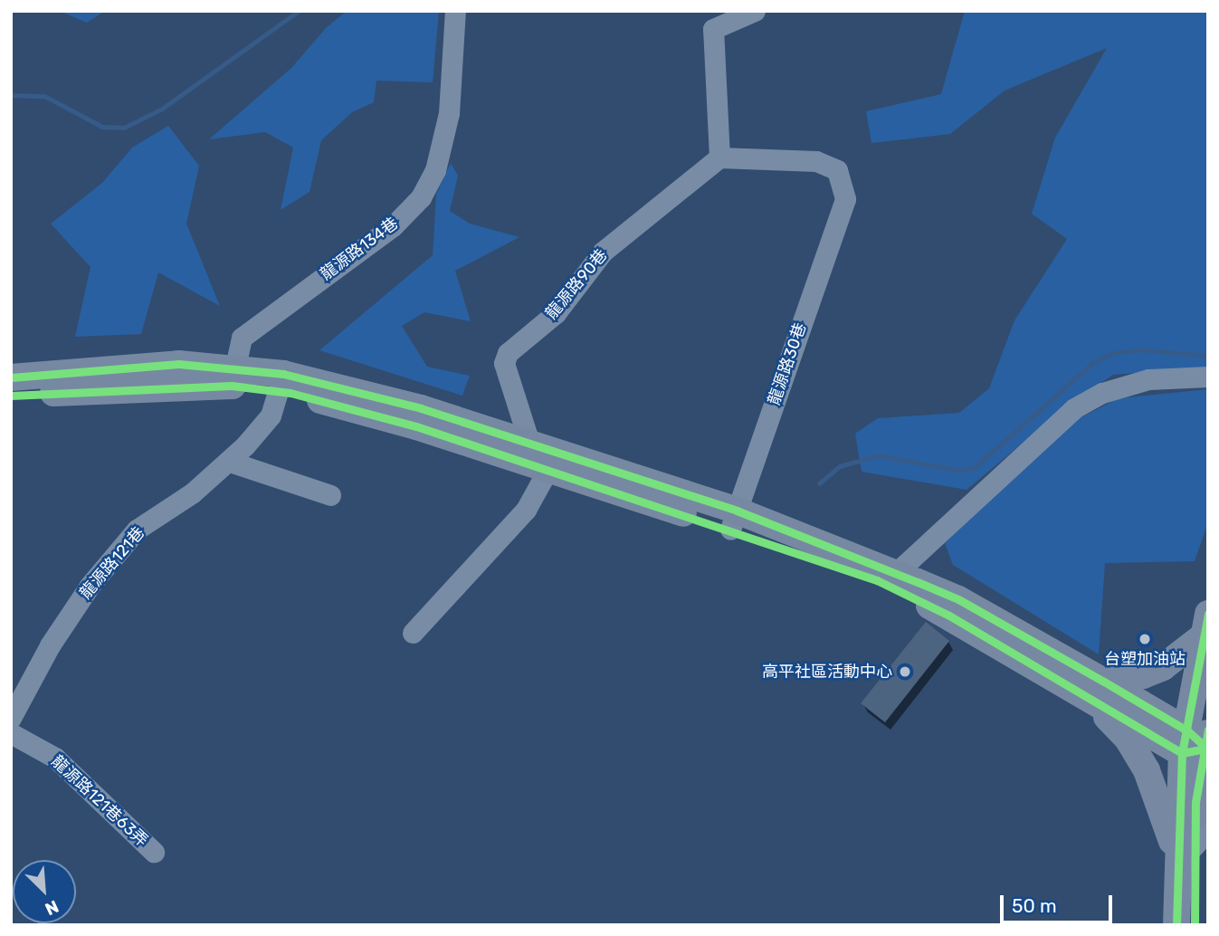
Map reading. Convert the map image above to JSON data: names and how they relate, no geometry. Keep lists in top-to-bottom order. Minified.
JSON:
{"streets":{"street":["龍源路134巷","龍源路90巷","龍源路30巷","龍源路121巷","龍源路121巷63弄"]},"crossings":[["龍源路90巷","龍源路30巷"]],"places":["台塑加油站","高平社區活動中心"],"scale_bar":"50 m","north":"bottom right"}
